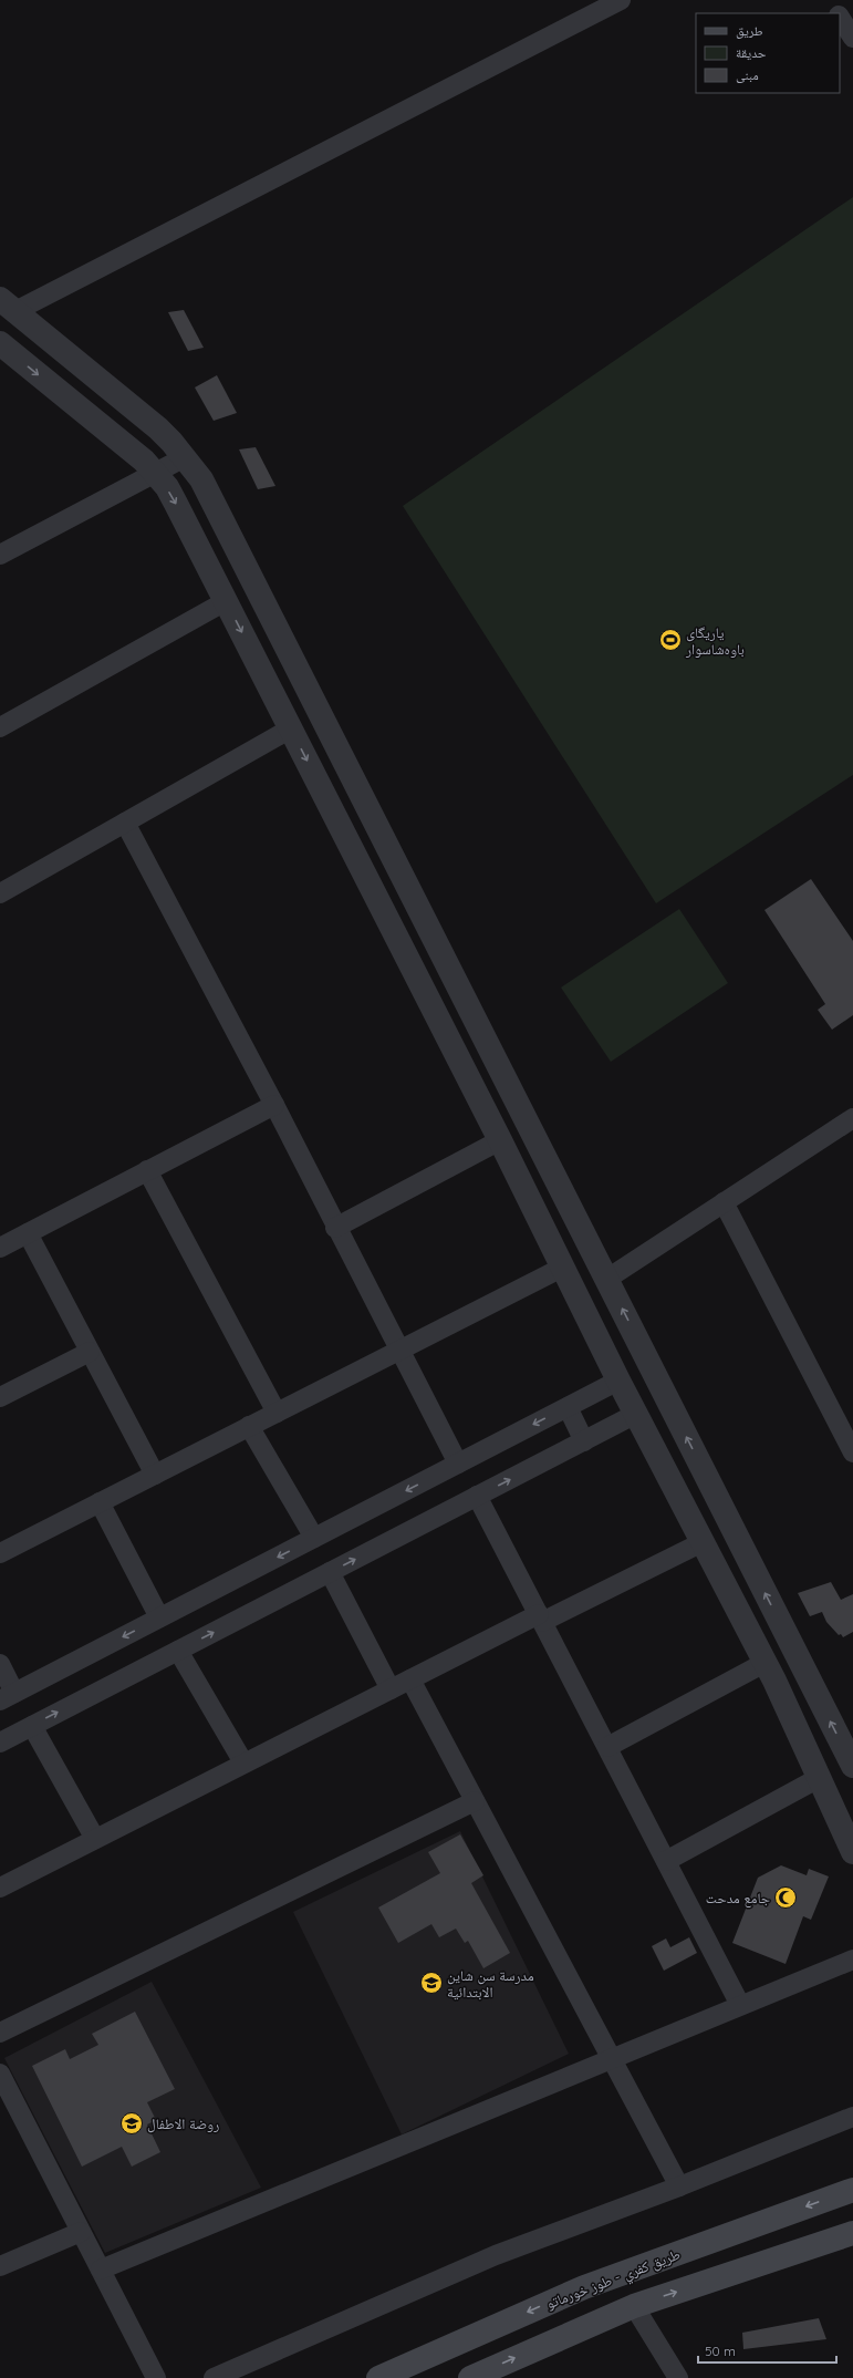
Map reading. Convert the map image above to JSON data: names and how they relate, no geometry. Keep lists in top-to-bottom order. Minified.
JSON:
{"streets":{"main road":["طريق كفري - طوز خورماتو"]},"places":{"sports":["یاریگای باوەشاسوار"],"mosque":["جامع مدحت"],"school or university":["مدرسة سن شاين الابتدائية","روضة الاطفال"]},"legend":["طريق","حديقة","مبنى"],"scale_bar":"50 m"}
